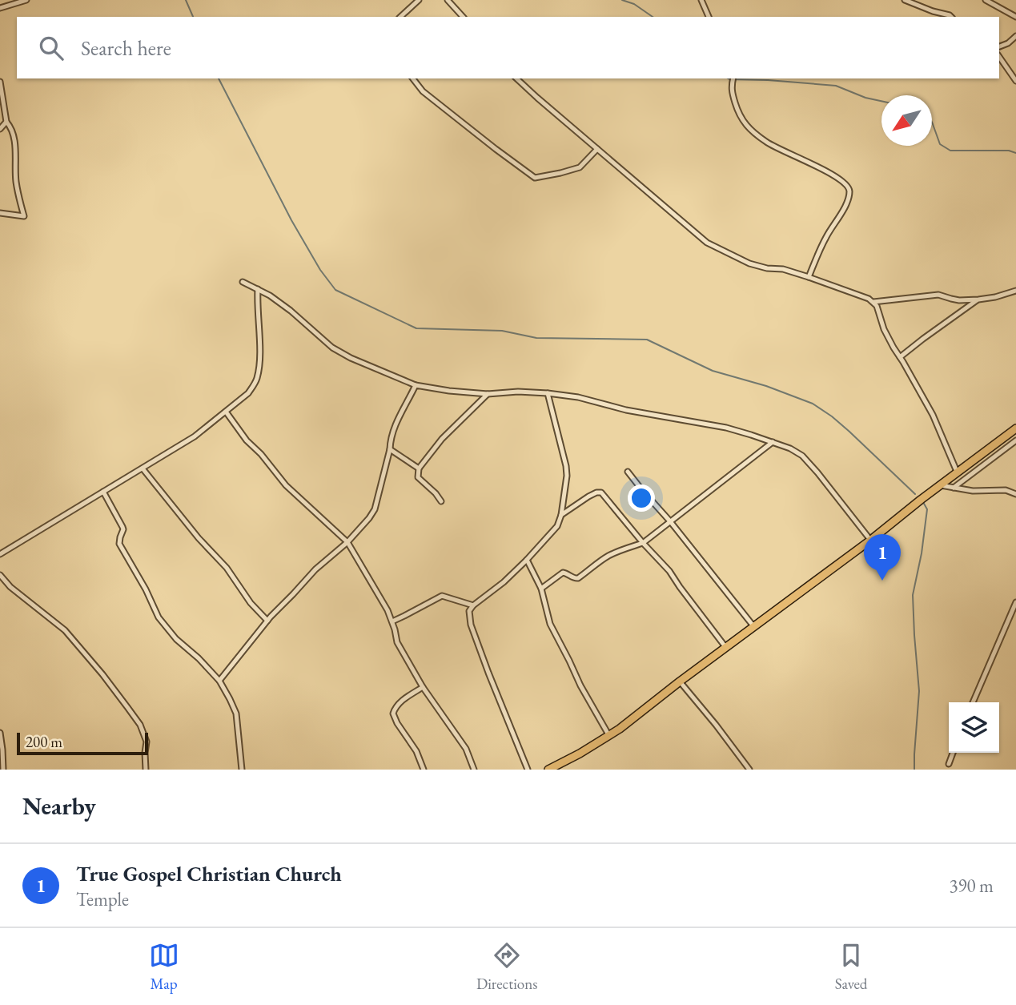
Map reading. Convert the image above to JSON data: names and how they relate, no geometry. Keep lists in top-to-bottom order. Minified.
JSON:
{"scale_bar":"200 m","north":"bottom left","page":{"search":"Search here","pins":"1","scale":"200 m","heading":"Nearby","list":[{"mark":"1","name":"True Gospel Christian Church","note":"Temple","value":"390 m"}],"nav":["Map","Directions","Saved"]}}
